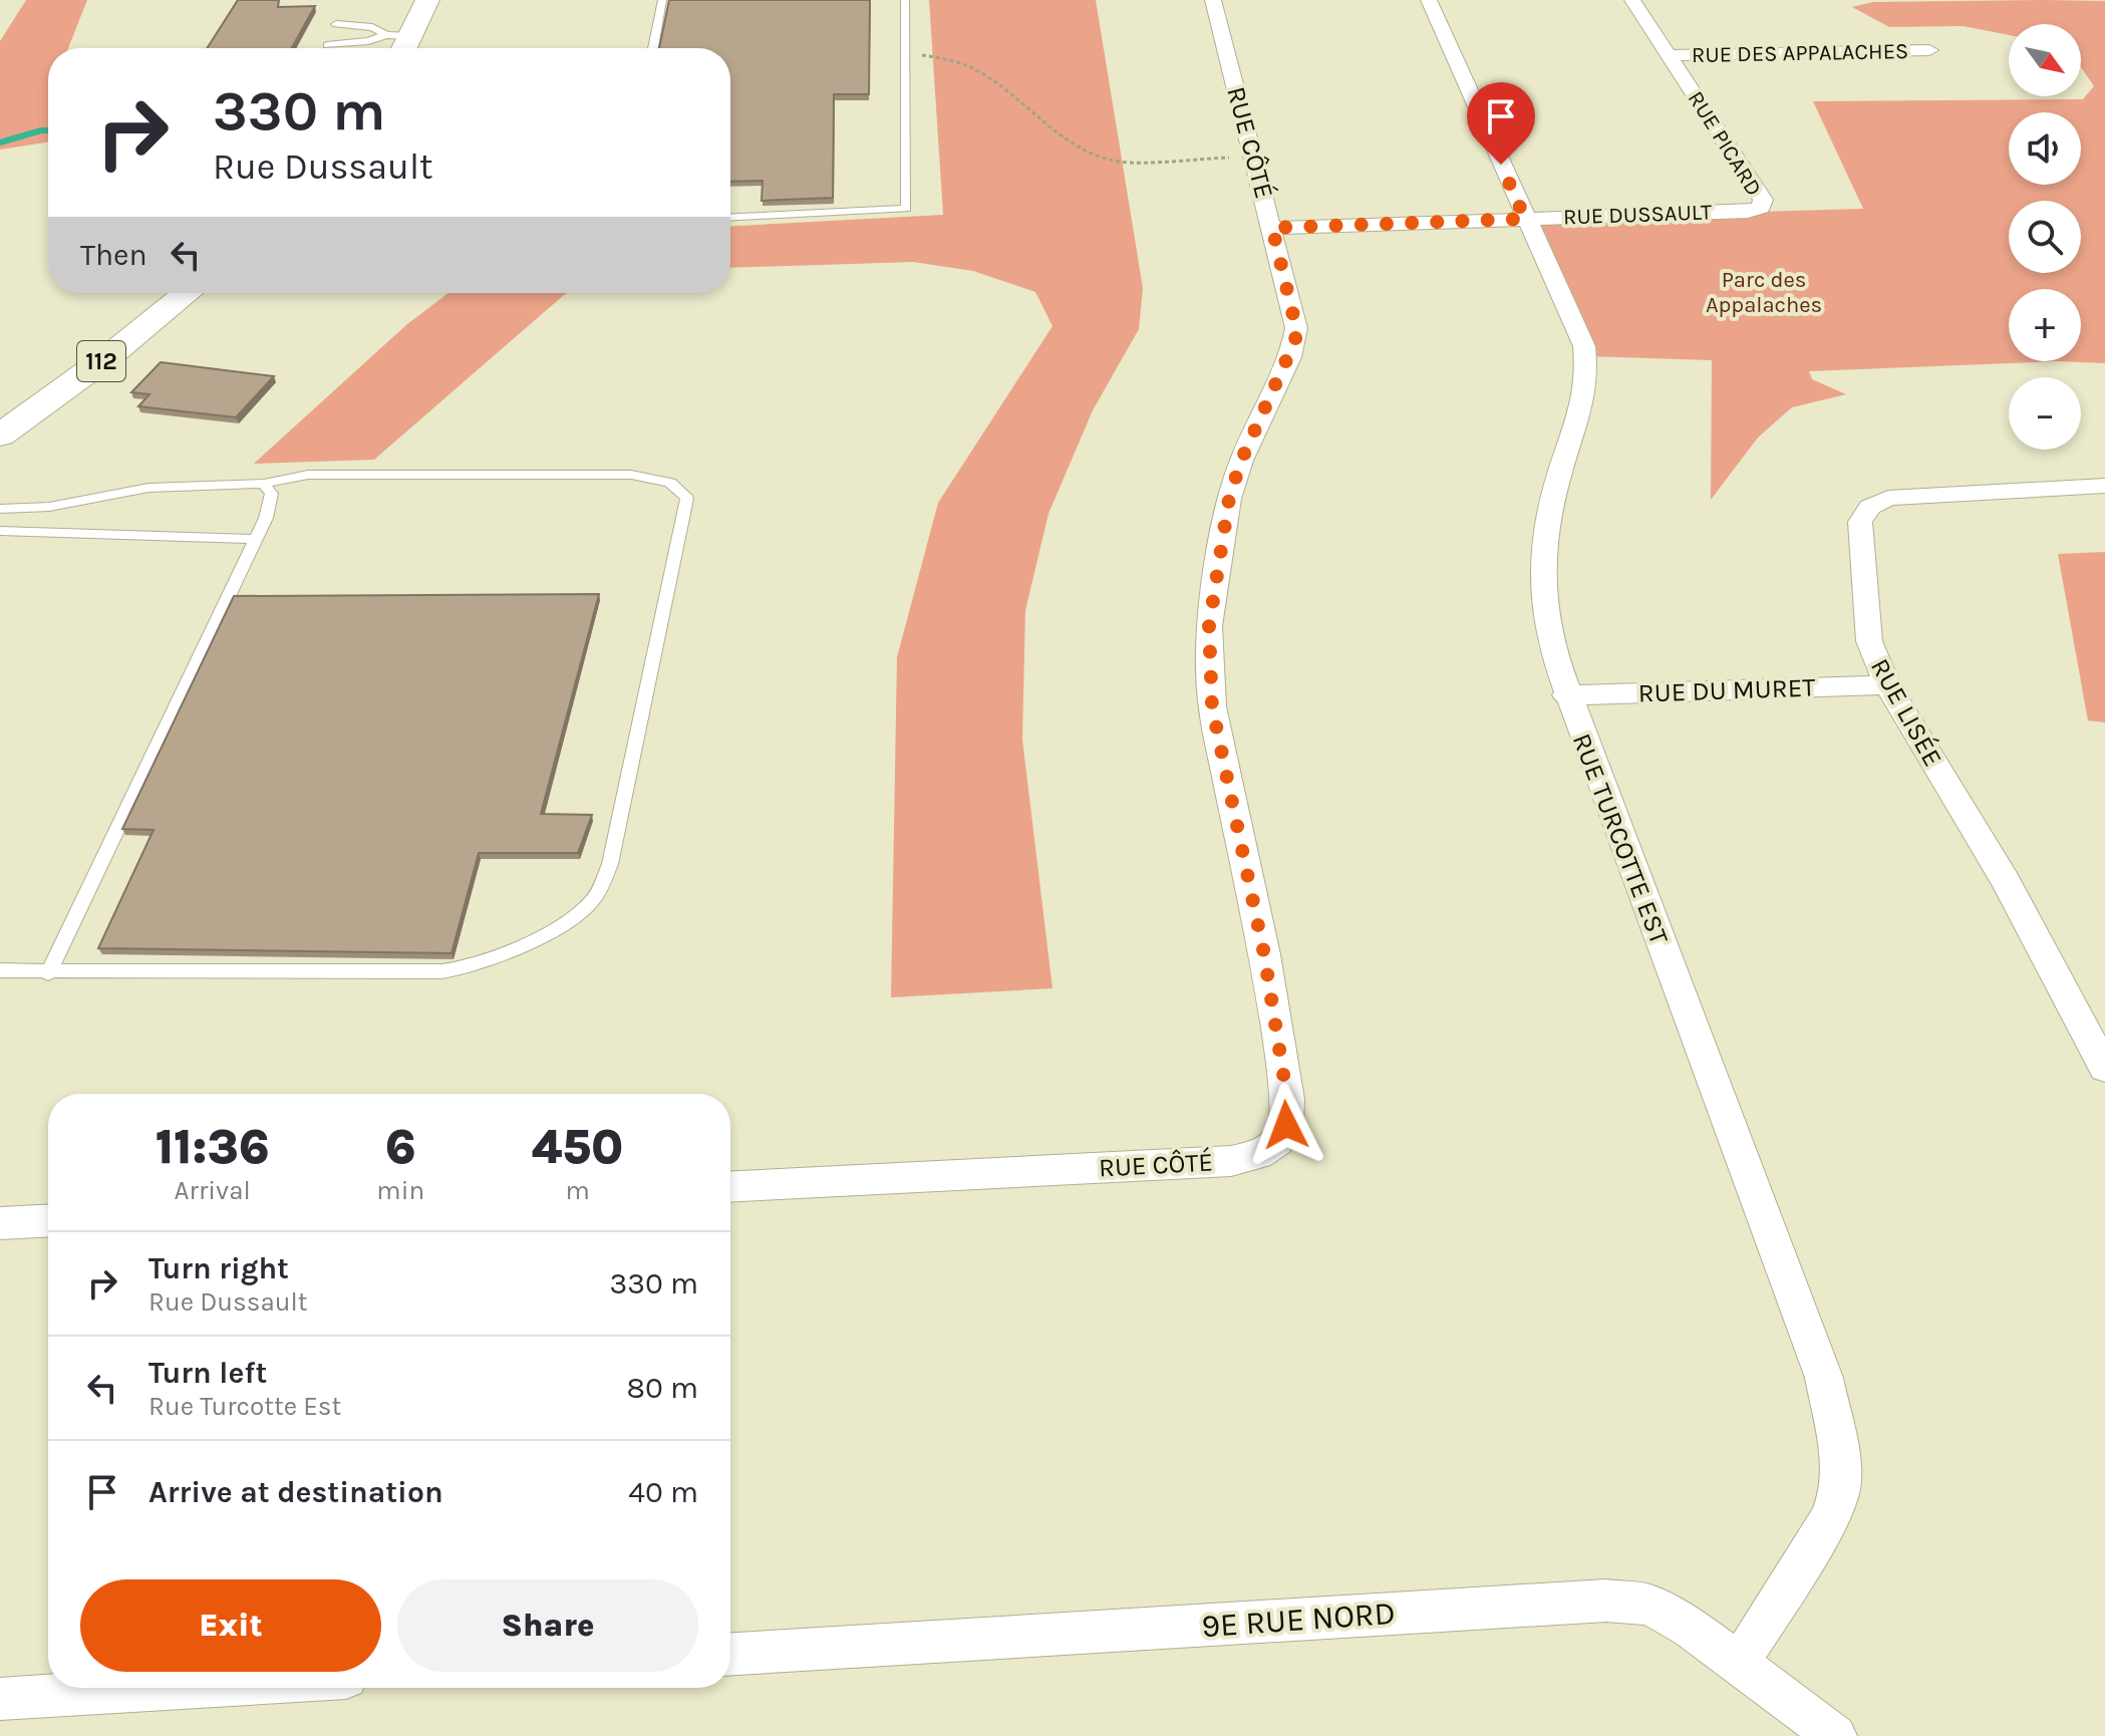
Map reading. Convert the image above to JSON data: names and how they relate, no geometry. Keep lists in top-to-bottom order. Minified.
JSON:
{"streets":{"main road":["112"],"street":["RUE DES APPALACHES","RUE CÔTÉ","RUE PICARD","RUE DUSSAULT","RUE DU MURET","RUE LISÉE","RUE TURCOTTE EST","9E RUE NORD"]},"crossings":[["RUE DES APPALACHES","RUE PICARD"],["RUE CÔTÉ","RUE DUSSAULT"],["RUE PICARD","RUE DUSSAULT"],["RUE DUSSAULT","RUE TURCOTTE EST"],["RUE DU MURET","RUE LISÉE"],["RUE DU MURET","RUE TURCOTTE EST"],["RUE TURCOTTE EST","9E RUE NORD"]],"parks":["Parc des Appalaches"],"north":"bottom right","page":{"map_buttons":["+","−"],"turn":["330 m","Rue Dussault"],"then":"Then","eta":["11:36","Arrival","6","min","450","m"],"list":[{"name":"Turn right","note":"Rue Dussault","value":"330 m"},{"name":"Turn left","note":"Rue Turcotte Est","value":"80 m"},{"name":"Arrive at destination","value":"40 m"}],"buttons":["Exit","Share"]}}
